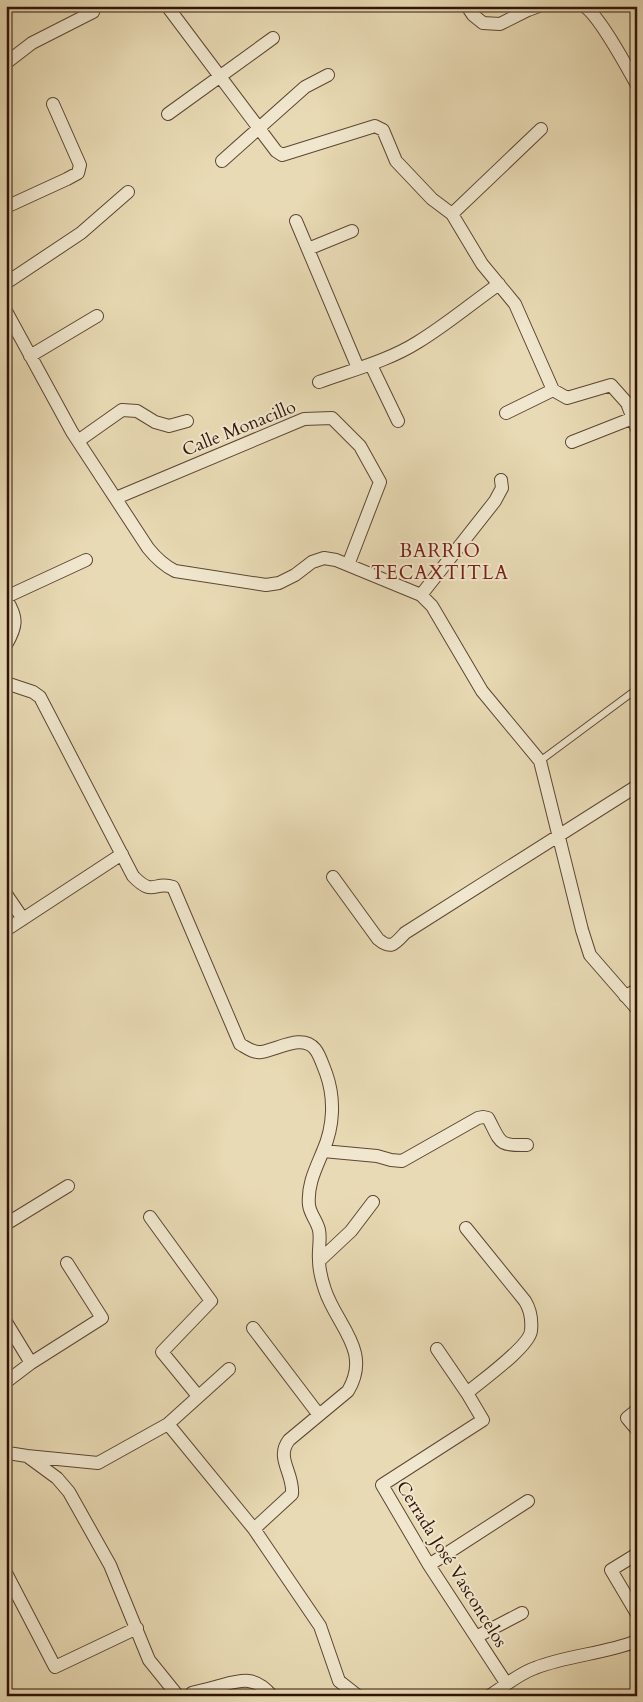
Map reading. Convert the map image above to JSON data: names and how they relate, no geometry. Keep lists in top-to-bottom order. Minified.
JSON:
{"streets":{"street":["Calle Monacillo","Cerrada José Vasconcelos"]},"districts":["BARRIO TECAXTITLA"]}
